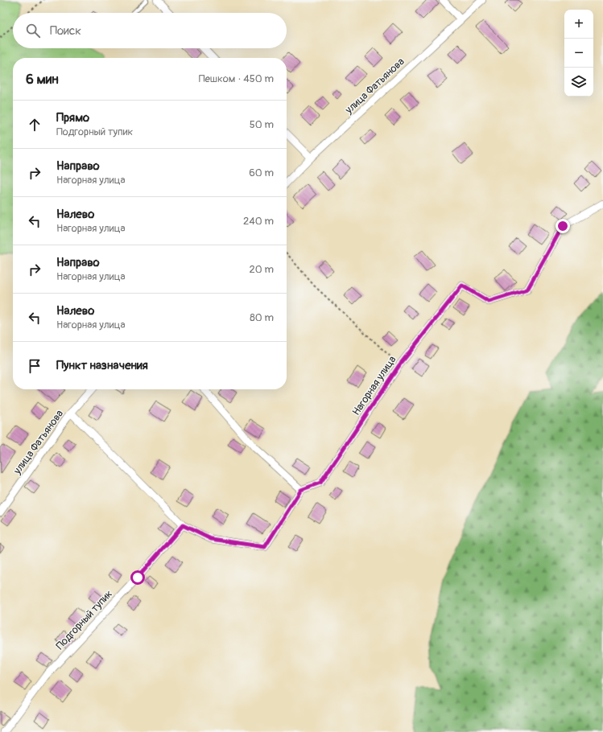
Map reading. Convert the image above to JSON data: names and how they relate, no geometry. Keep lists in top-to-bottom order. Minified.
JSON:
{"streets":{"street":["улица Фатьянова","Нагорная улица","Подгорный тупик"]},"page":{"map_buttons":["+","−"],"search":"Поиск","heading":["6 мин","Пешком · 450 m"],"list":[["Прямо","Подгорный тупик","50 m"],["Направо","Нагорная улица","60 m"],["Налево","Нагорная улица","240 m"],["Направо","Нагорная улица","20 m"],["Налево","Нагорная улица","80 m"],"Пункт назначения"]}}
